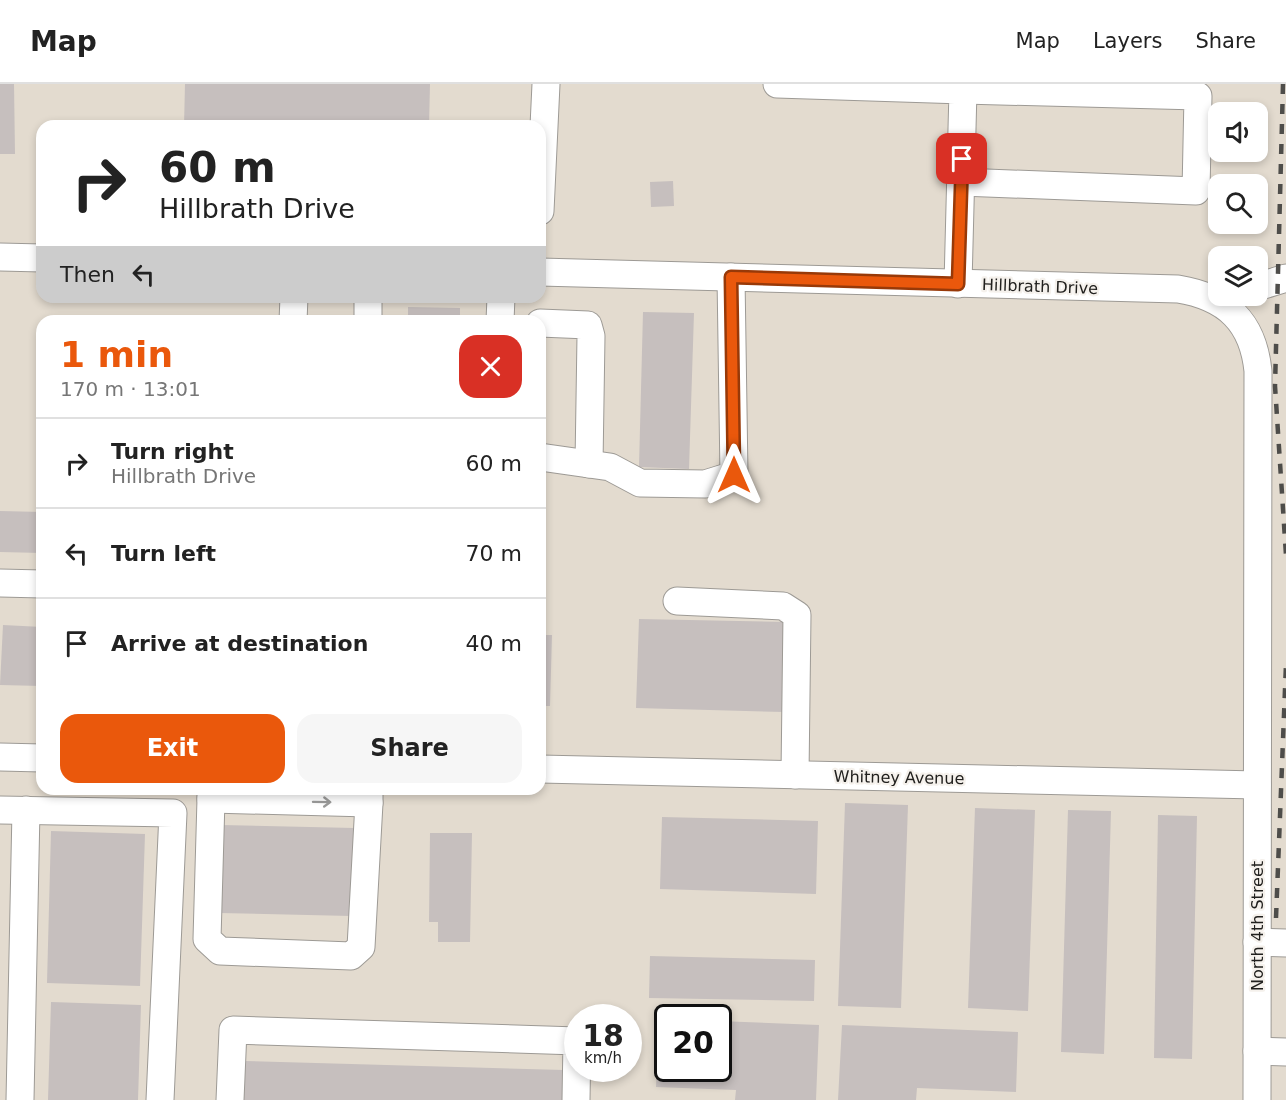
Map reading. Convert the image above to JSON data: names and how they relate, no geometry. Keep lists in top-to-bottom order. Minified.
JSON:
{"streets":{"street":["Hillbrath Drive","Whitney Avenue","North 4th Street"]},"crossings":[["Hillbrath Drive","North 4th Street"],["Whitney Avenue","North 4th Street"]],"page":{"header":"Map","nav":["Map","Layers","Share"],"turn":["60 m","Hillbrath Drive"],"then":"Then","heading":["1 min","170 m · 13:01"],"list":[{"name":"Turn right","note":"Hillbrath Drive","value":"60 m"},{"name":"Turn left","value":"70 m"},{"name":"Arrive at destination","value":"40 m"}],"buttons":["Exit","Share"],"speed":"18 km/h","limit":"20"}}
